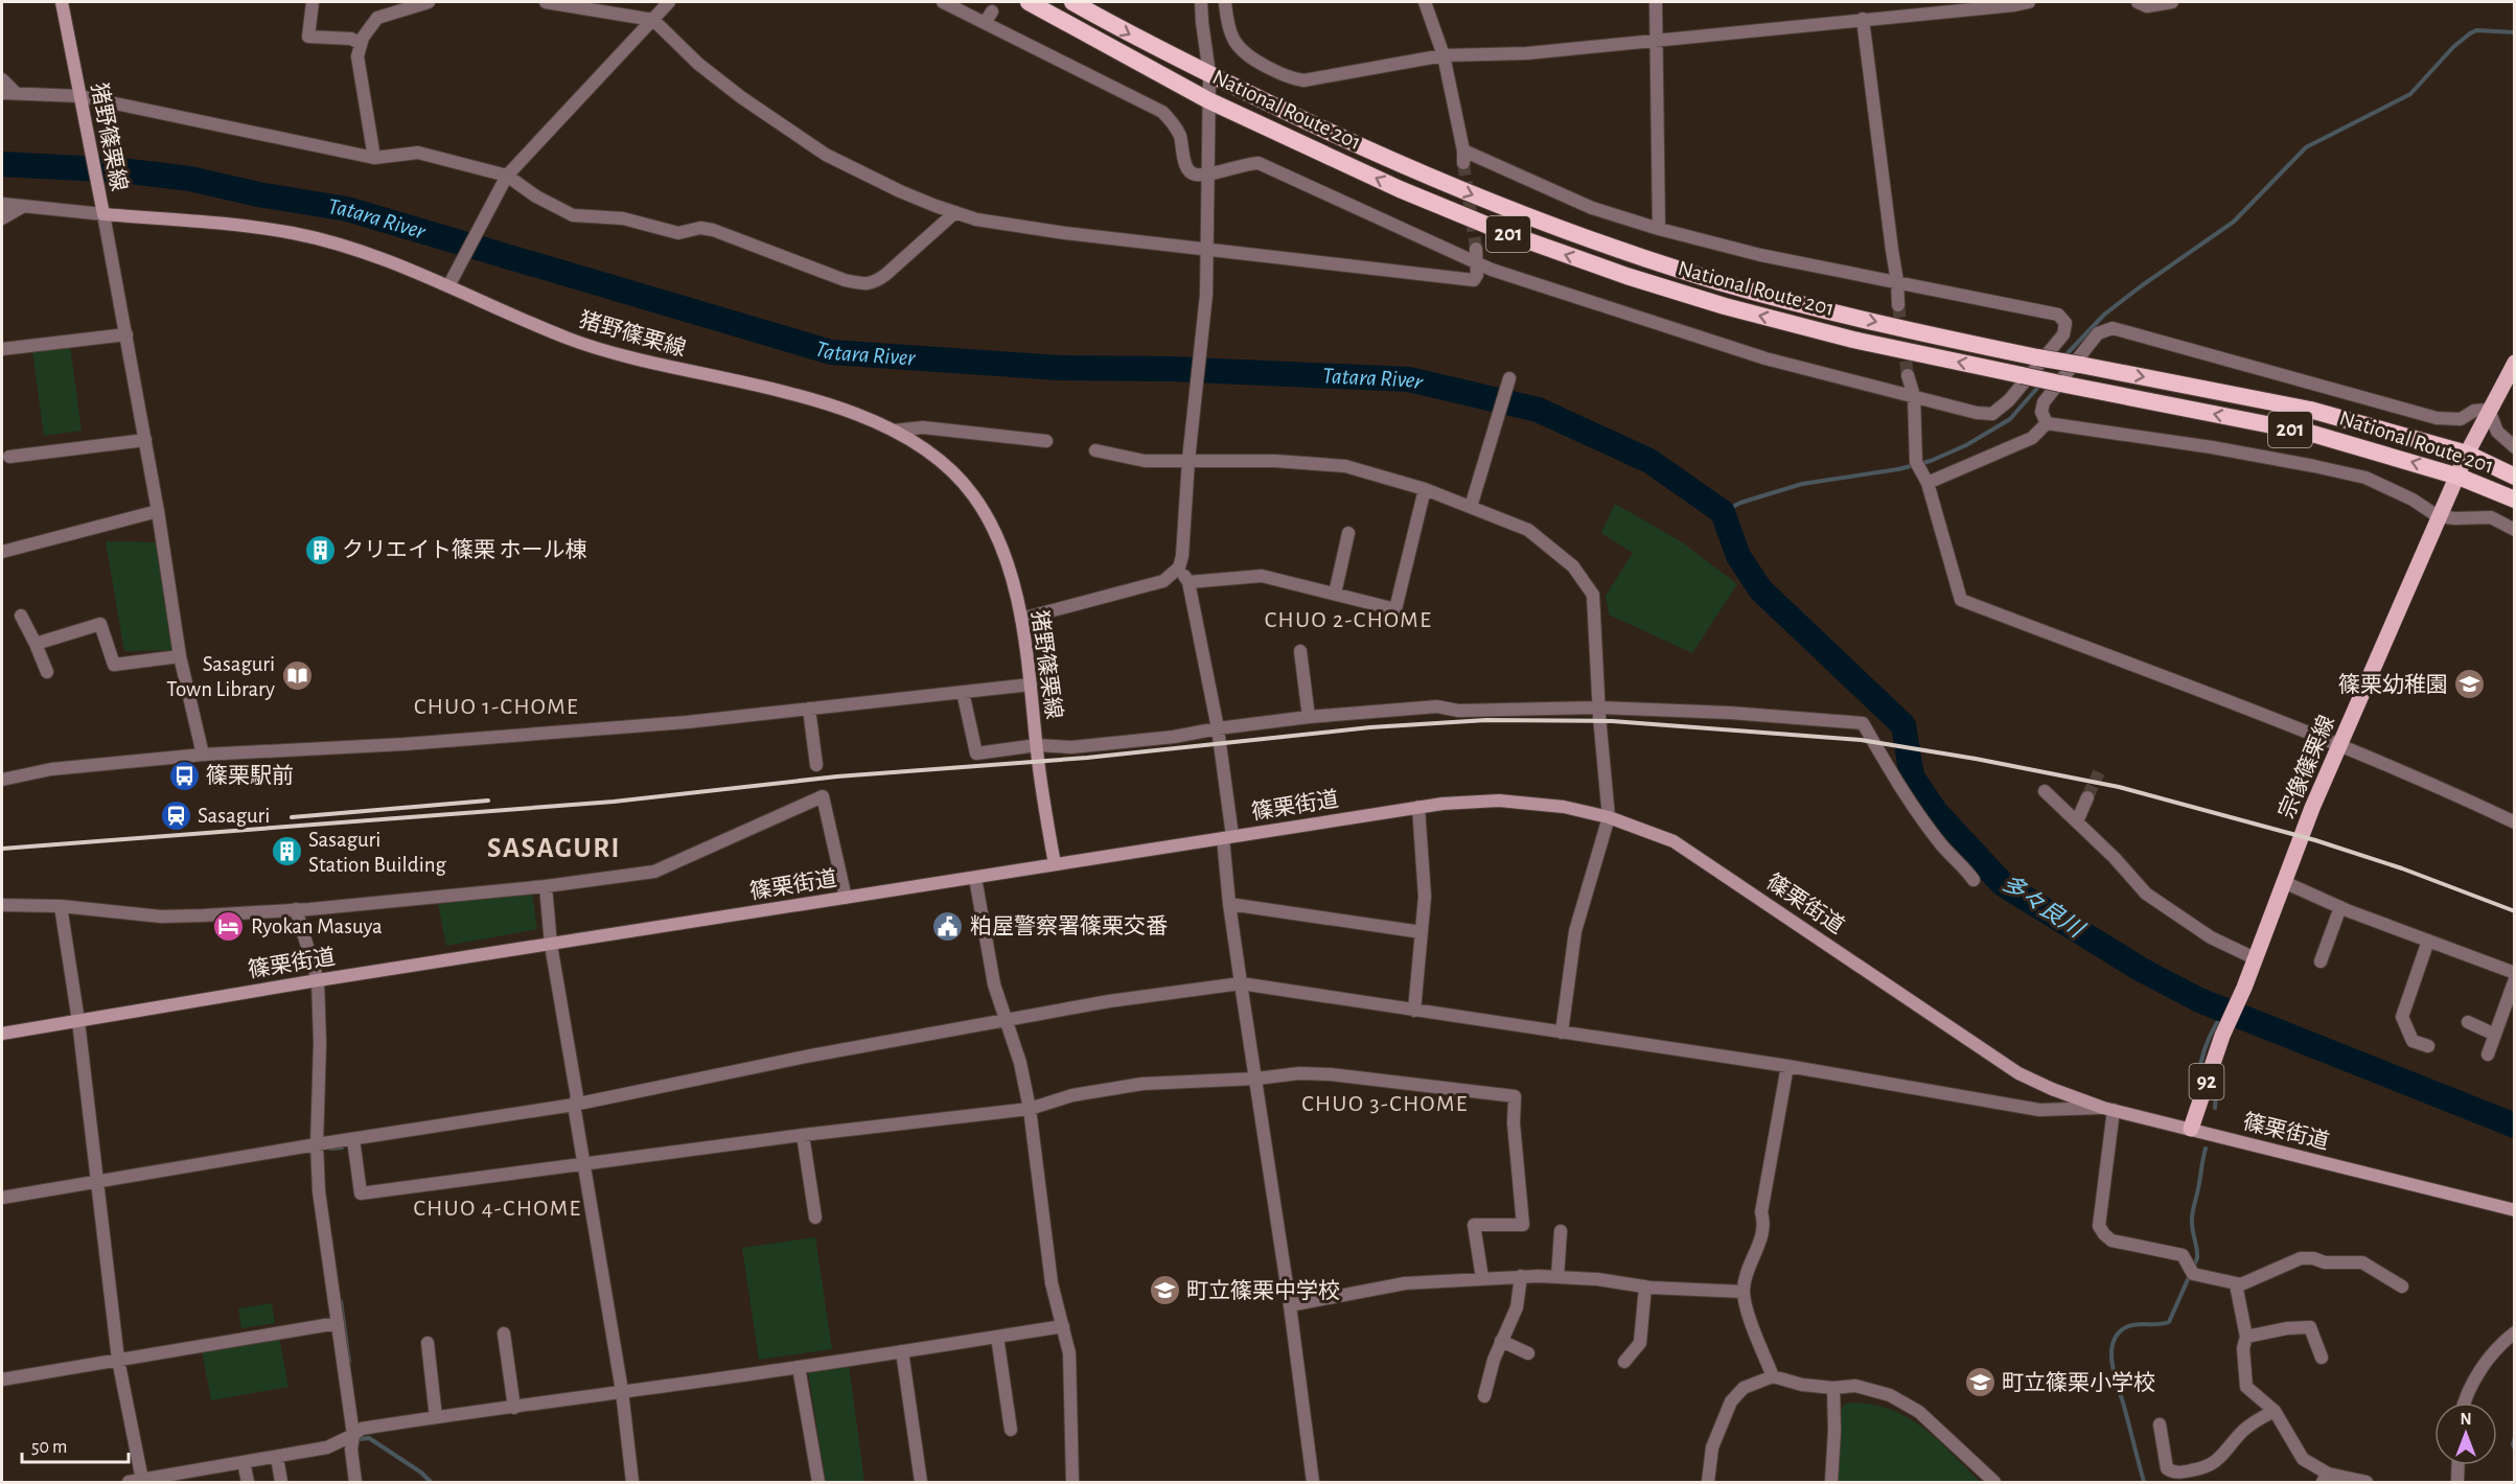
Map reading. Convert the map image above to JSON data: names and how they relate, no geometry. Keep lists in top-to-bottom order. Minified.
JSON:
{"streets":{"highway":["National Route 201","201"],"main road":["猪野篠栗線","宗像篠栗線","篠栗街道","92"]},"crossings":[["National Route 201","宗像篠栗線"],["猪野篠栗線","篠栗街道"],["宗像篠栗線","篠栗街道"]],"districts":["CHUO 2-CHOME","CHUO 1-CHOME","SASAGURI","CHUO 3-CHOME","CHUO 4-CHOME"],"water":["Tatara River","多々良川"],"places":{"building":["クリエイト篠栗 ホール棟","Sasaguri Station Building"],"library":["Sasaguri Town Library"],"school or university":["篠栗幼稚園","町立篠栗中学校","町立篠栗小学校"],"bus stop":["篠栗駅前"],"station":["Sasaguri"],"hotel":["Ryokan Masuya"],"public building":["粕屋警察署篠栗交番"]},"scale_bar":"50 m","north":"top"}
